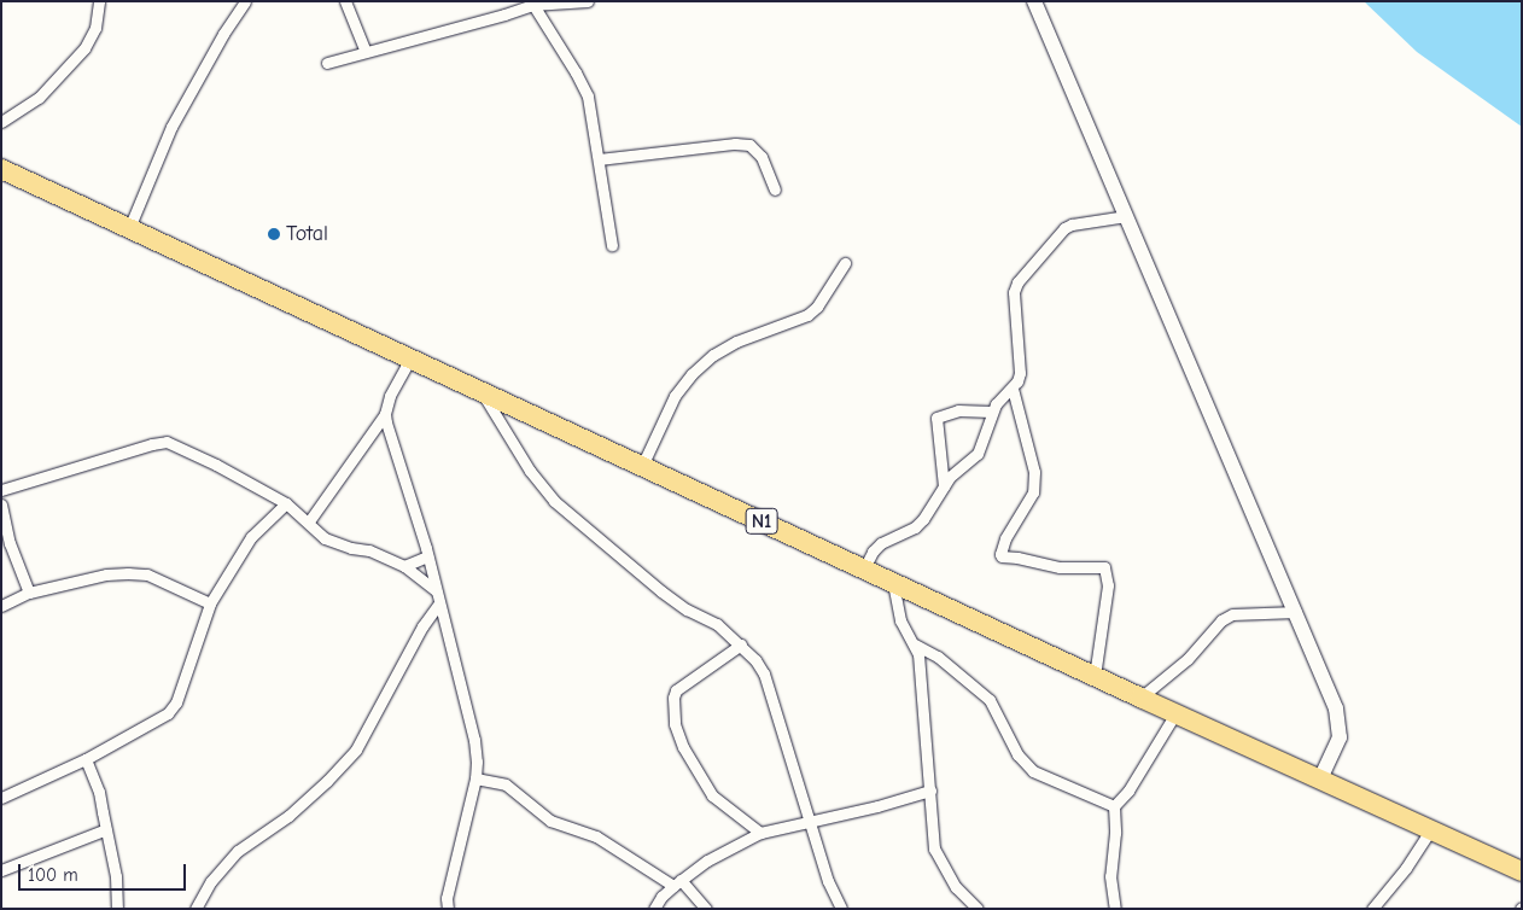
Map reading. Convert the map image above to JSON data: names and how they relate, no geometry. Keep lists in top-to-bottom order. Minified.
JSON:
{"streets":{"highway":["N1"]},"places":["Total"],"scale_bar":"100 m"}
